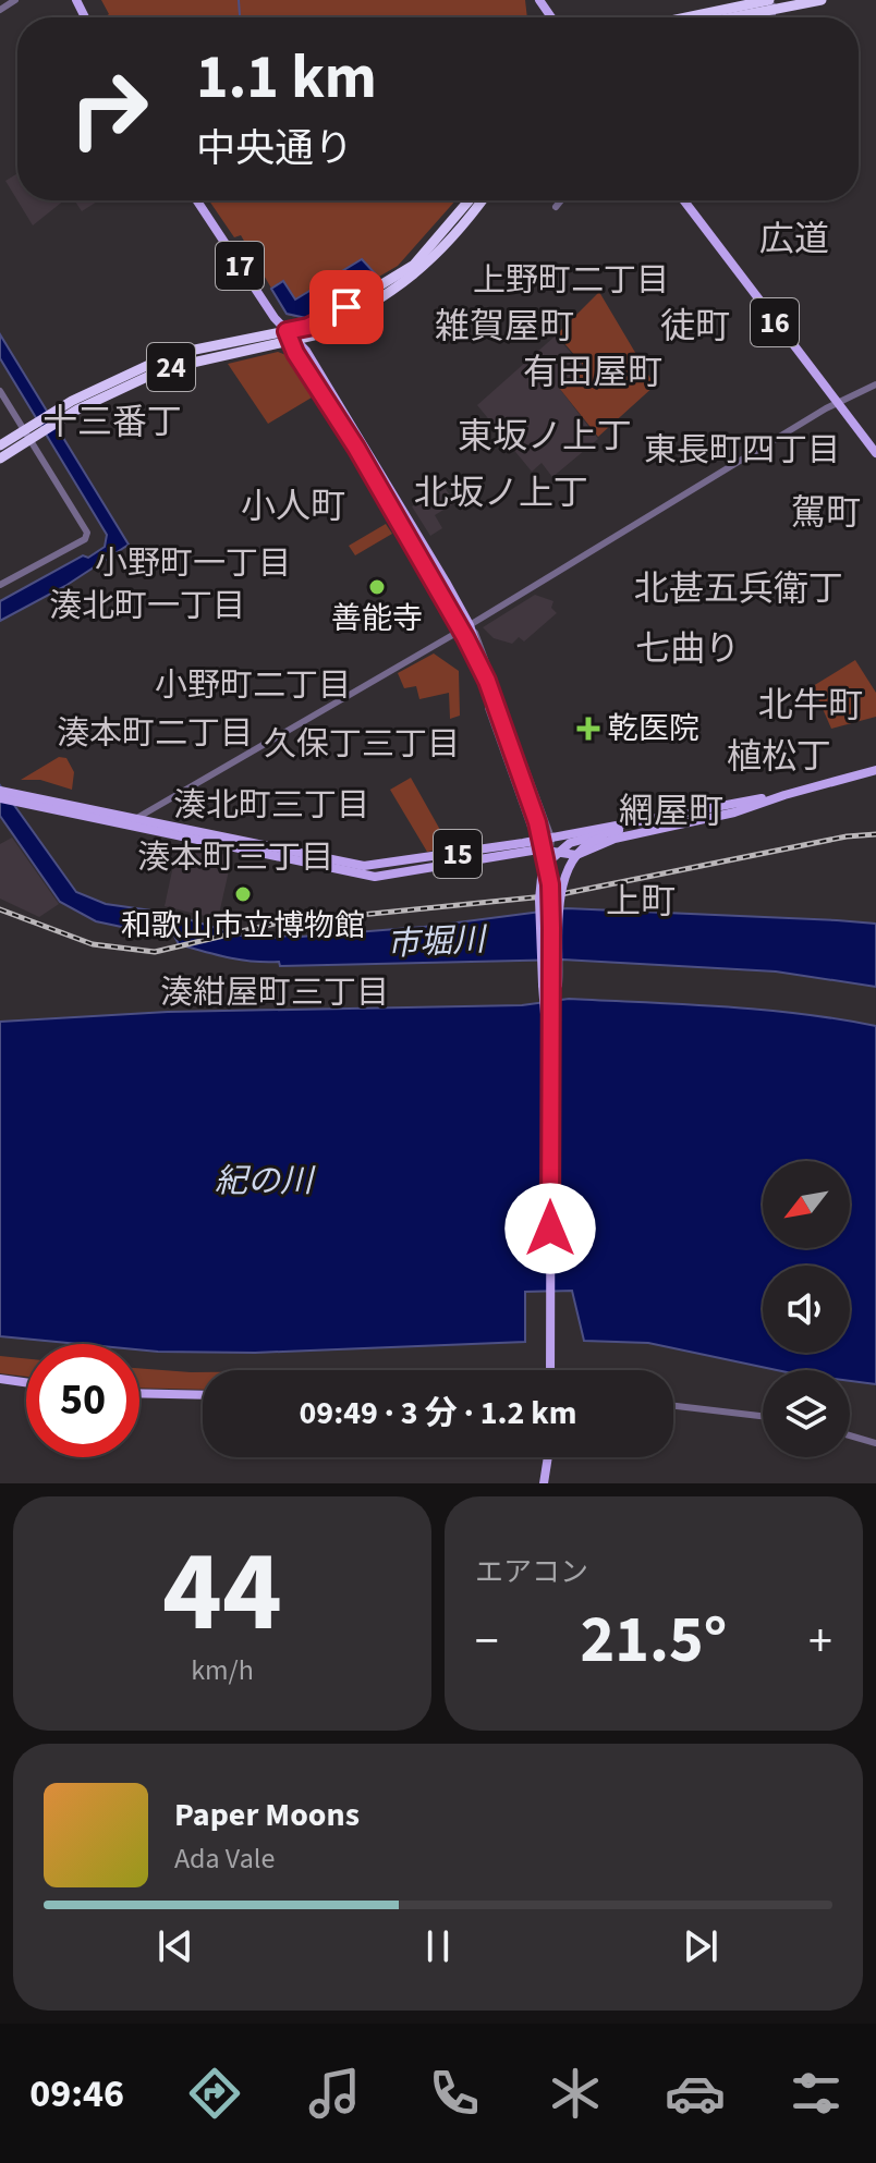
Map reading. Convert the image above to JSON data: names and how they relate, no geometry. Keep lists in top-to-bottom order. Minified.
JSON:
{"streets":{"highway":["24"],"main road":["17","16","15"]},"crossings":[["17","24"]],"districts":["広道","上野町二丁目","雑賀屋町","徒町","有田屋町","十三番丁","東坂ノ上丁","東長町四丁目","北坂ノ上丁","小人町","駕町","小野町一丁目","北甚五兵衛丁","湊北町一丁目","七曲り","小野町二丁目","北牛町","湊本町二丁目","久保丁三丁目","植松丁","湊北町三丁目","網屋町","湊本町三丁目","上町","湊紺屋町三丁目"],"water":["市堀川","紀の川"],"places":{"other":["善能寺","和歌山市立博物館"],"health":["乾医院"]},"north":"bottom left","page":{"turn":["1.1 km","中央通り"],"limit":"50","trip":"09:49 · 3 分 · 1.2 km","tile":[["44","km/h"],"エアコン"],"heat":["−","21.5°","+"],"song":["Paper Moons","Ada Vale"],"tabs":"09:46"}}
